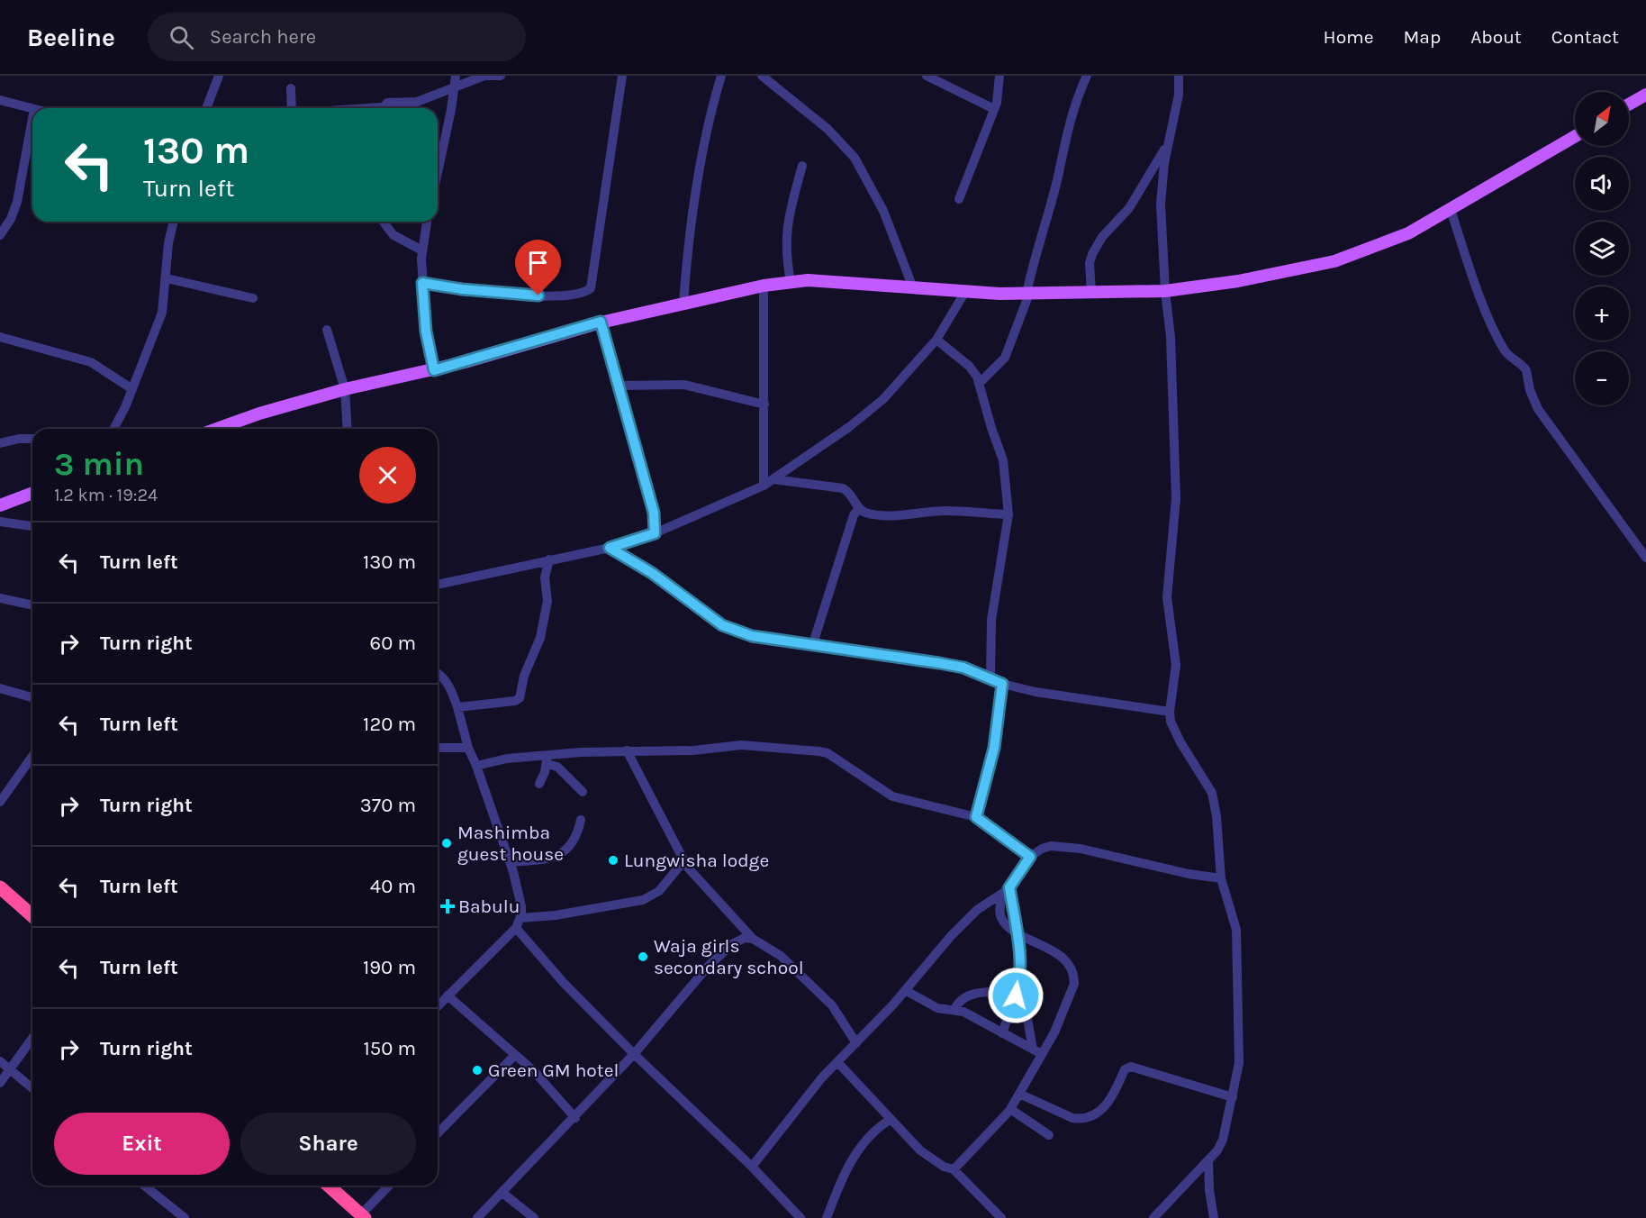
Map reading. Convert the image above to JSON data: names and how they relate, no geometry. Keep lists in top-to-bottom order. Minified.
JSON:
{"places":{"other":["Mashimba guest house","Lungwisha lodge","Waja girls secondary school","Green GM hotel"],"health":["Babulu"]},"north":"top right","page":{"header":"Beeline","search":"Search here","nav":["Home","Map","About","Contact"],"map_buttons":["+","−"],"turn":["130 m","Turn left"],"heading":["3 min","1.2 km · 19:24"],"list":[{"name":"Turn left","value":"130 m"},{"name":"Turn right","value":"60 m"},{"name":"Turn left","value":"120 m"},{"name":"Turn right","value":"370 m"},{"name":"Turn left","value":"40 m"},{"name":"Turn left","value":"190 m"},{"name":"Turn right","value":"150 m"}],"buttons":["Exit","Share"]}}
